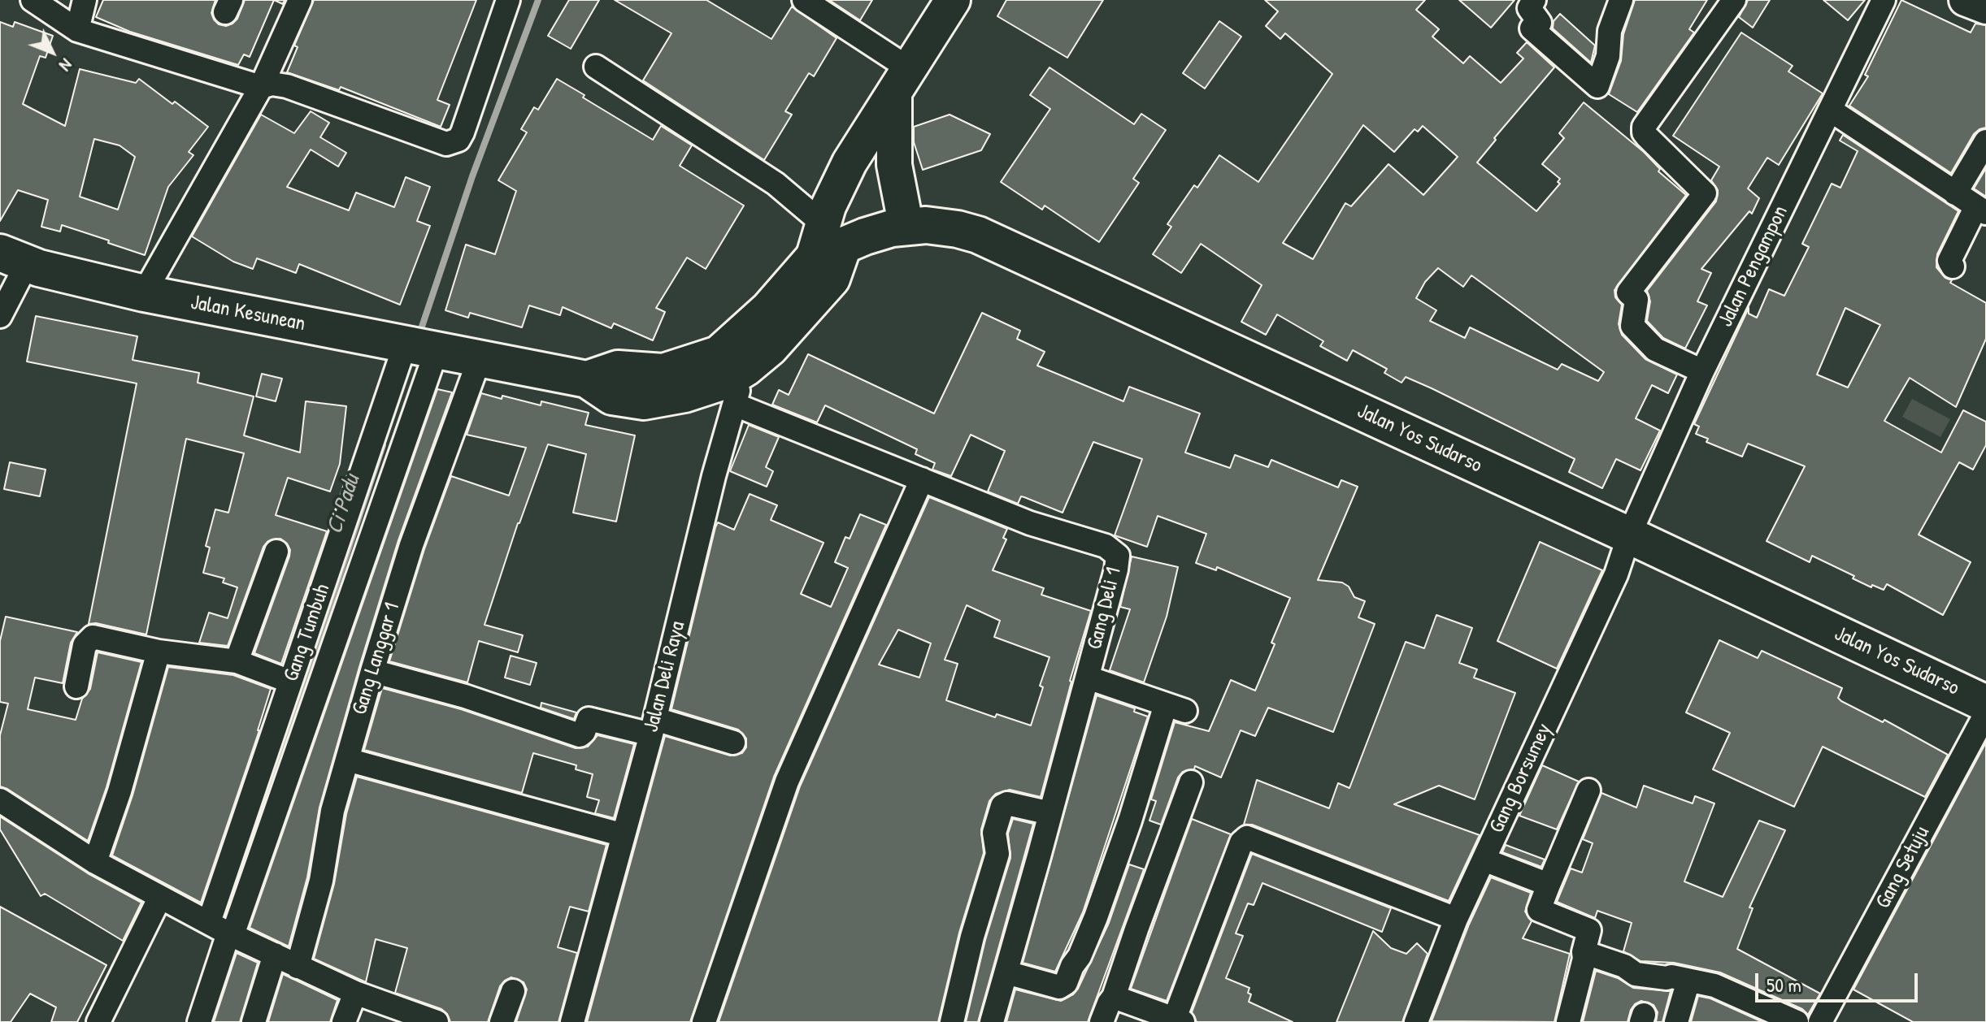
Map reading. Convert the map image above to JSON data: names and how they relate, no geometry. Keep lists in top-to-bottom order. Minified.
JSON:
{"streets":{"highway":["Jalan Kesunean","Jalan Yos Sudarso"],"street":["Jalan Pengampon","Gang Deli 1","Gang Tumbuh","Gang Langgar 1","Jalan Deli Raya","Gang Borsumey","Gang Setuju"]},"crossings":[["Jalan Pengampon","Jalan Yos Sudarso"],["Jalan Pengampon","Gang Borsumey"],["Jalan Kesunean","Jalan Yos Sudarso"],["Jalan Kesunean","Gang Tumbuh"],["Jalan Kesunean","Gang Langgar 1"],["Jalan Yos Sudarso","Gang Langgar 1"],["Jalan Yos Sudarso","Jalan Deli Raya"],["Jalan Yos Sudarso","Gang Borsumey"],["Gang Deli 1","Jalan Deli Raya"]],"water":["Ci Padu"],"scale_bar":"50 m","north":"bottom right"}
